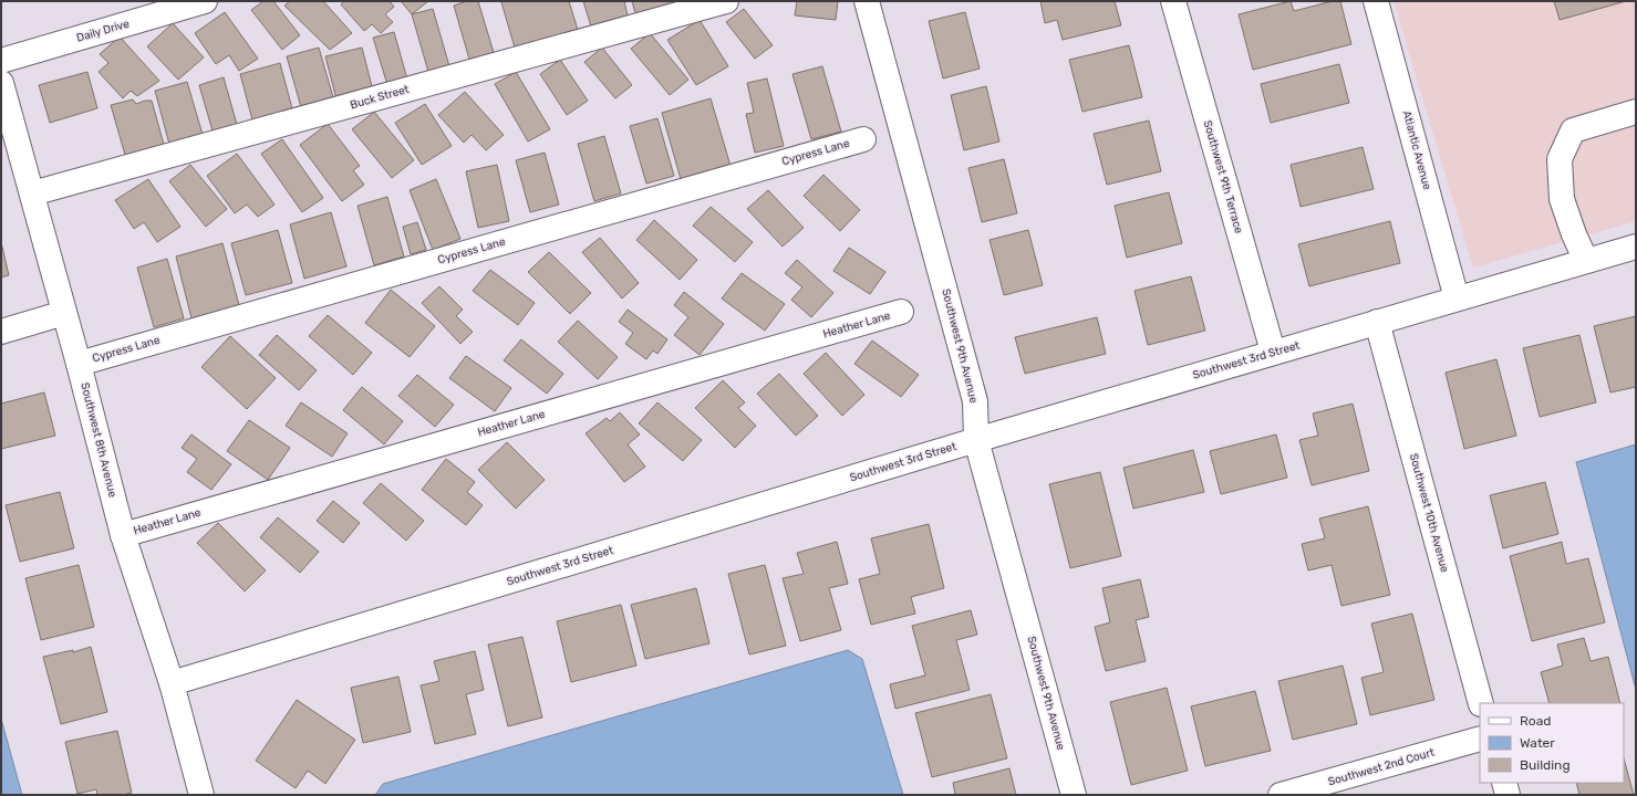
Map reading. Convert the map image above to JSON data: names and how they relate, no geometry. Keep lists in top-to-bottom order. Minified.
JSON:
{"streets":{"street":["Daily Drive","Buck Street","Atlantic Avenue","Cypress Lane","Southwest 9th Terrace","Heather Lane","Southwest 9th Avenue","Southwest 3rd Street","Southwest 8th Avenue","Southwest 10th Avenue","Southwest 2nd Court"]},"crossings":[["Buck Street","Southwest 8th Avenue"],["Atlantic Avenue","Southwest 3rd Street"],["Cypress Lane","Southwest 8th Avenue"],["Southwest 9th Terrace","Southwest 3rd Street"],["Heather Lane","Southwest 8th Avenue"],["Southwest 9th Avenue","Southwest 3rd Street"],["Southwest 3rd Street","Southwest 8th Avenue"],["Southwest 3rd Street","Southwest 10th Avenue"]],"legend":["Road","Water","Building"]}
